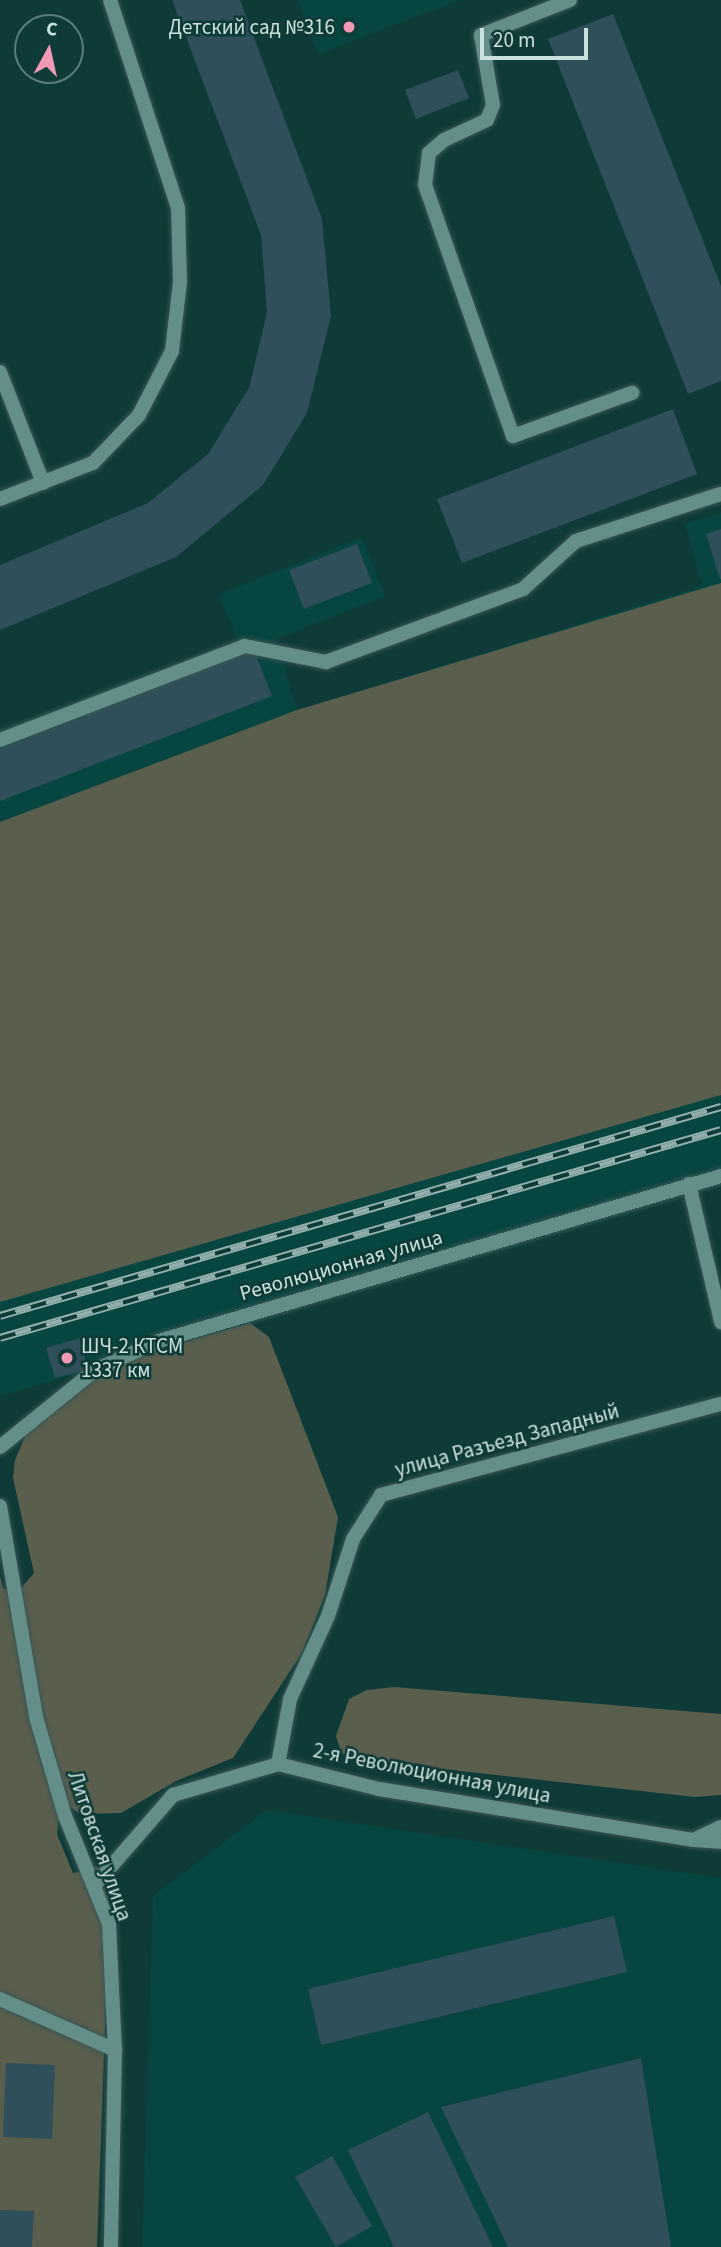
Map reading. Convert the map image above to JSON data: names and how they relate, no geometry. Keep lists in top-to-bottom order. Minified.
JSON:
{"streets":{"street":["Революционная улица","улица Разъезд Западный","2-я Революционная улица","Литовская улица"]},"crossings":[["улица Разъезд Западный","2-я Революционная улица"]],"places":["Детский сад №316","ШЧ-2 КТСМ 1337 км"],"scale_bar":"20 m","north":"top"}
